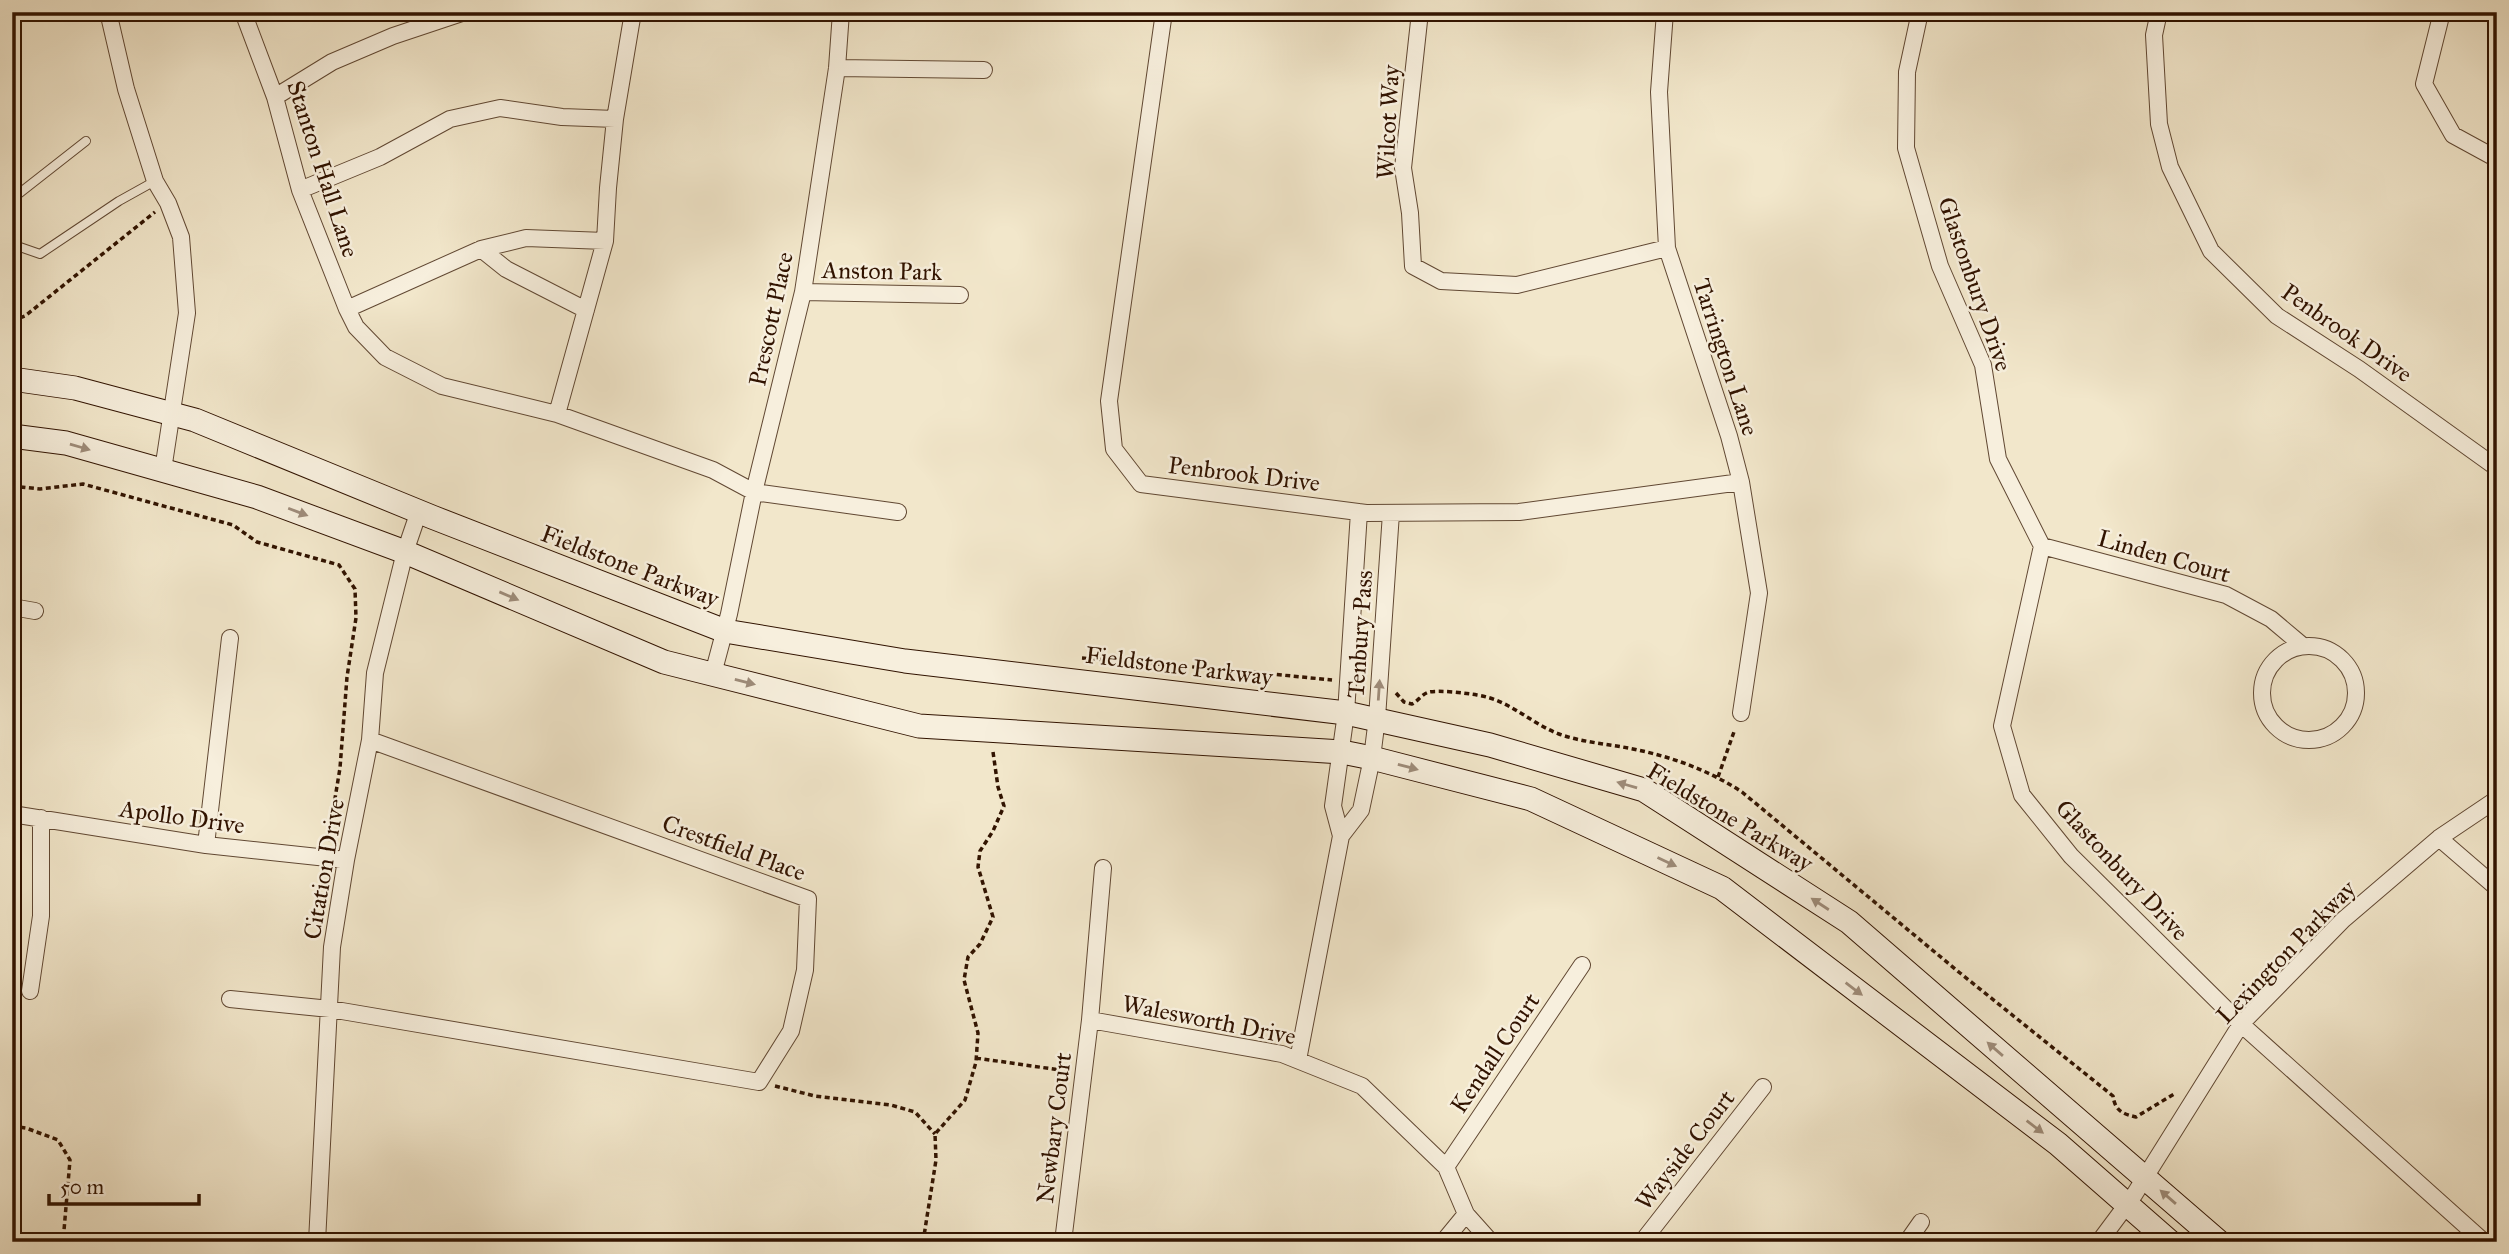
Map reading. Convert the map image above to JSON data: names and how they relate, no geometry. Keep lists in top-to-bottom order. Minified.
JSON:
{"streets":{"street":["Wilcot Way","Stanton Hall Lane","Anston Park","Glastonbury Drive","Prescott Place","Penbrook Drive","Tarrington Lane","Linden Court","Fieldstone Parkway","Tenbury Pass","Apollo Drive","Crestfield Place","Citation Drive","Lexington Parkway","Walesworth Drive","Kendall Court","Newbary Court","Wayside Court"]},"crossings":[["Wilcot Way","Tarrington Lane"],["Stanton Hall Lane","Prescott Place"],["Anston Park","Prescott Place"],["Glastonbury Drive","Linden Court"],["Glastonbury Drive","Lexington Parkway"],["Prescott Place","Fieldstone Parkway"],["Penbrook Drive","Tarrington Lane"],["Penbrook Drive","Tenbury Pass"],["Fieldstone Parkway","Tenbury Pass"],["Fieldstone Parkway","Citation Drive"],["Fieldstone Parkway","Lexington Parkway"],["Apollo Drive","Citation Drive"],["Crestfield Place","Citation Drive"],["Walesworth Drive","Kendall Court"],["Walesworth Drive","Newbary Court"]],"scale_bar":"50 m"}
